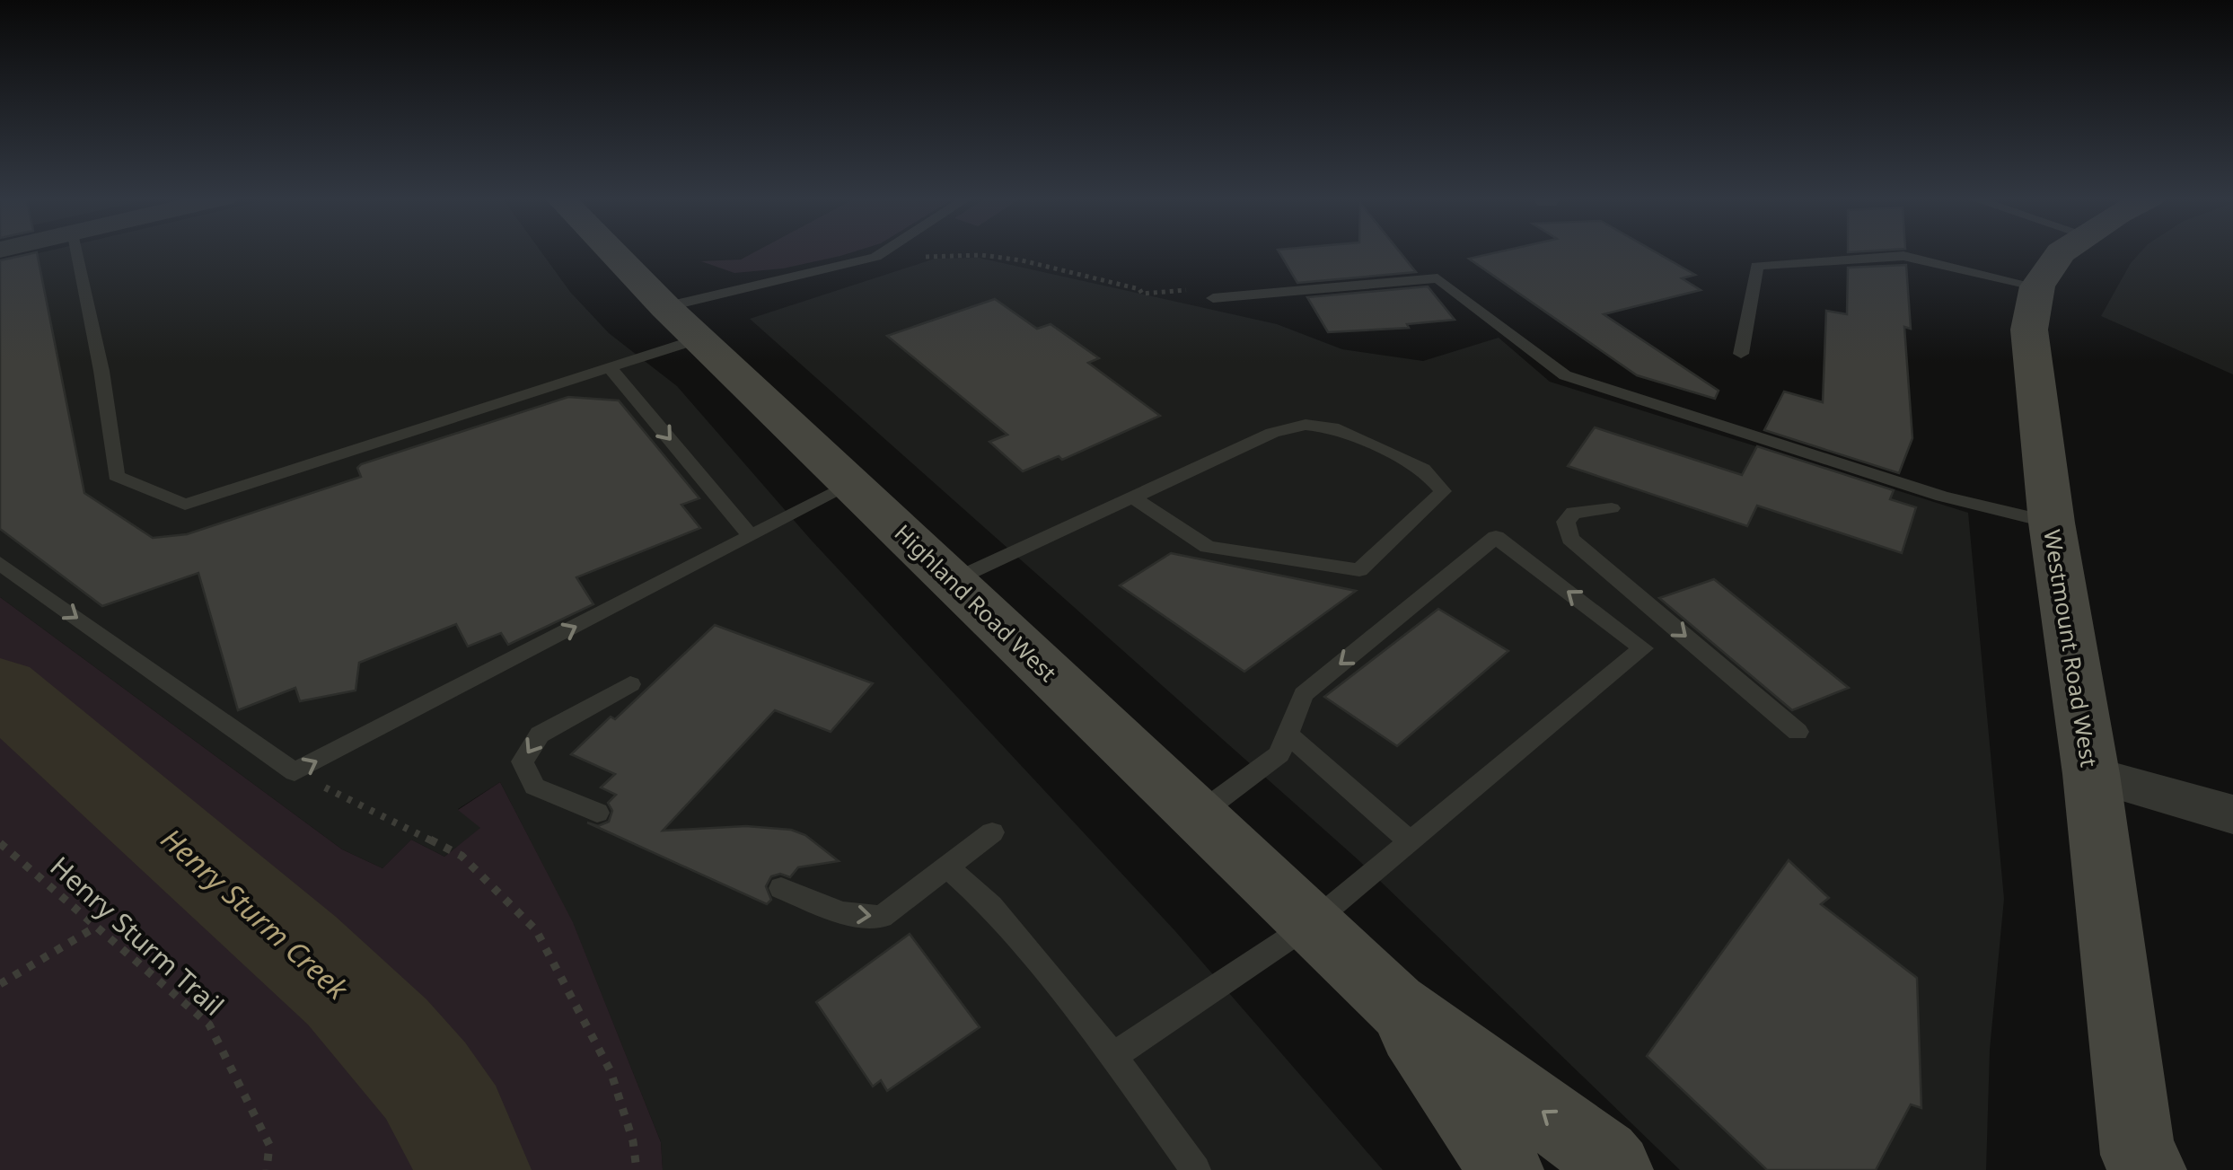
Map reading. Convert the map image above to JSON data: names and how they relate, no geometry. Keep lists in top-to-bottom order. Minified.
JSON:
{"streets":{"main road":["Highland Road West","Westmount Road West"],"path":["Henry Sturm Trail"]},"water":["Henry Sturm Creek"]}
